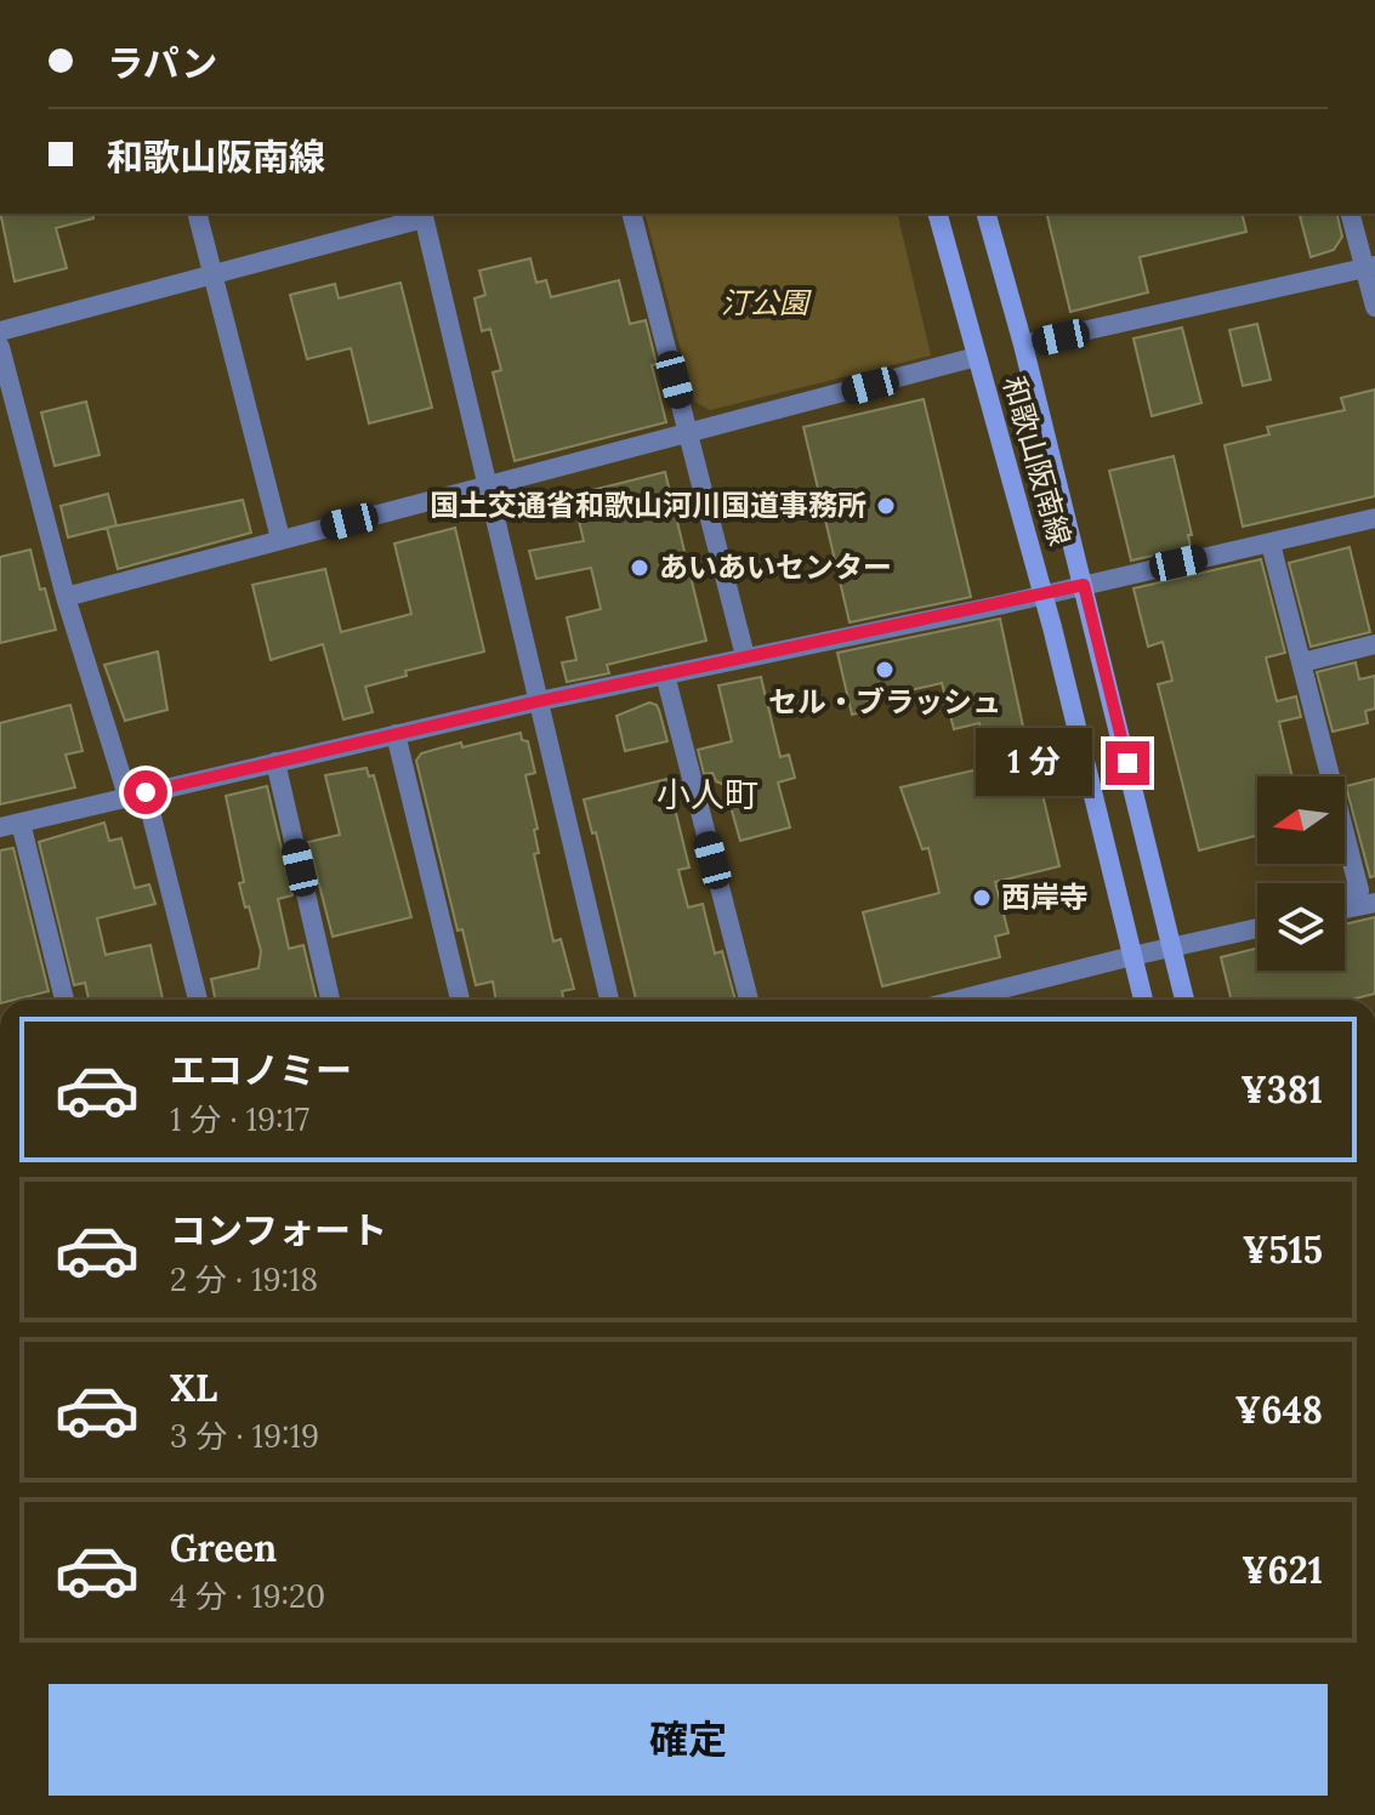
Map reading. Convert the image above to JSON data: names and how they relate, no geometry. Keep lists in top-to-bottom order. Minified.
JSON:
{"streets":{"main road":["和歌山阪南線"]},"districts":["小人町"],"parks":["汀公園"],"places":["国土交通省和歌山河川国道事務所","あいあいセンター","セル・ブラッシュ","西岸寺"],"north":"left","page":{"banner":["ラパン","和歌山阪南線"],"bubble":"1 分","list":[{"name":"エコノミー","note":"1 分 · 19:17","value":"¥381"},{"name":"コンフォート","note":"2 分 · 19:18","value":"¥515"},{"name":"XL","note":"3 分 · 19:19","value":"¥648"},{"name":"Green","note":"4 分 · 19:20","value":"¥621"}],"buttons":"確定"}}
